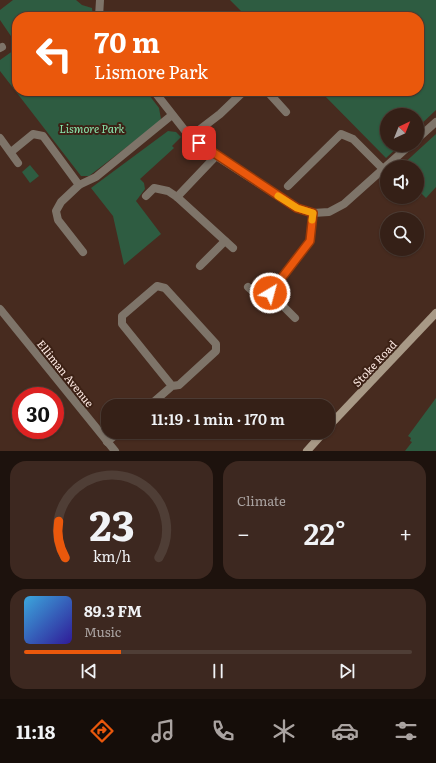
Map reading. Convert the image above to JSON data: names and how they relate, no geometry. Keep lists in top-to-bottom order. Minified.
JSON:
{"streets":{"main road":["Stoke Road"],"street":["Elliman Avenue"]},"parks":["Lismore Park"],"north":"top right","page":{"turn":["70 m","Lismore Park"],"limit":"30","trip":"11:19 · 1 min · 170 m","tile":"Climate","heat":["−","22°","+"],"song":["89.3 FM","Music"],"tabs":"11:18","gauge":["23","km/h"]}}
